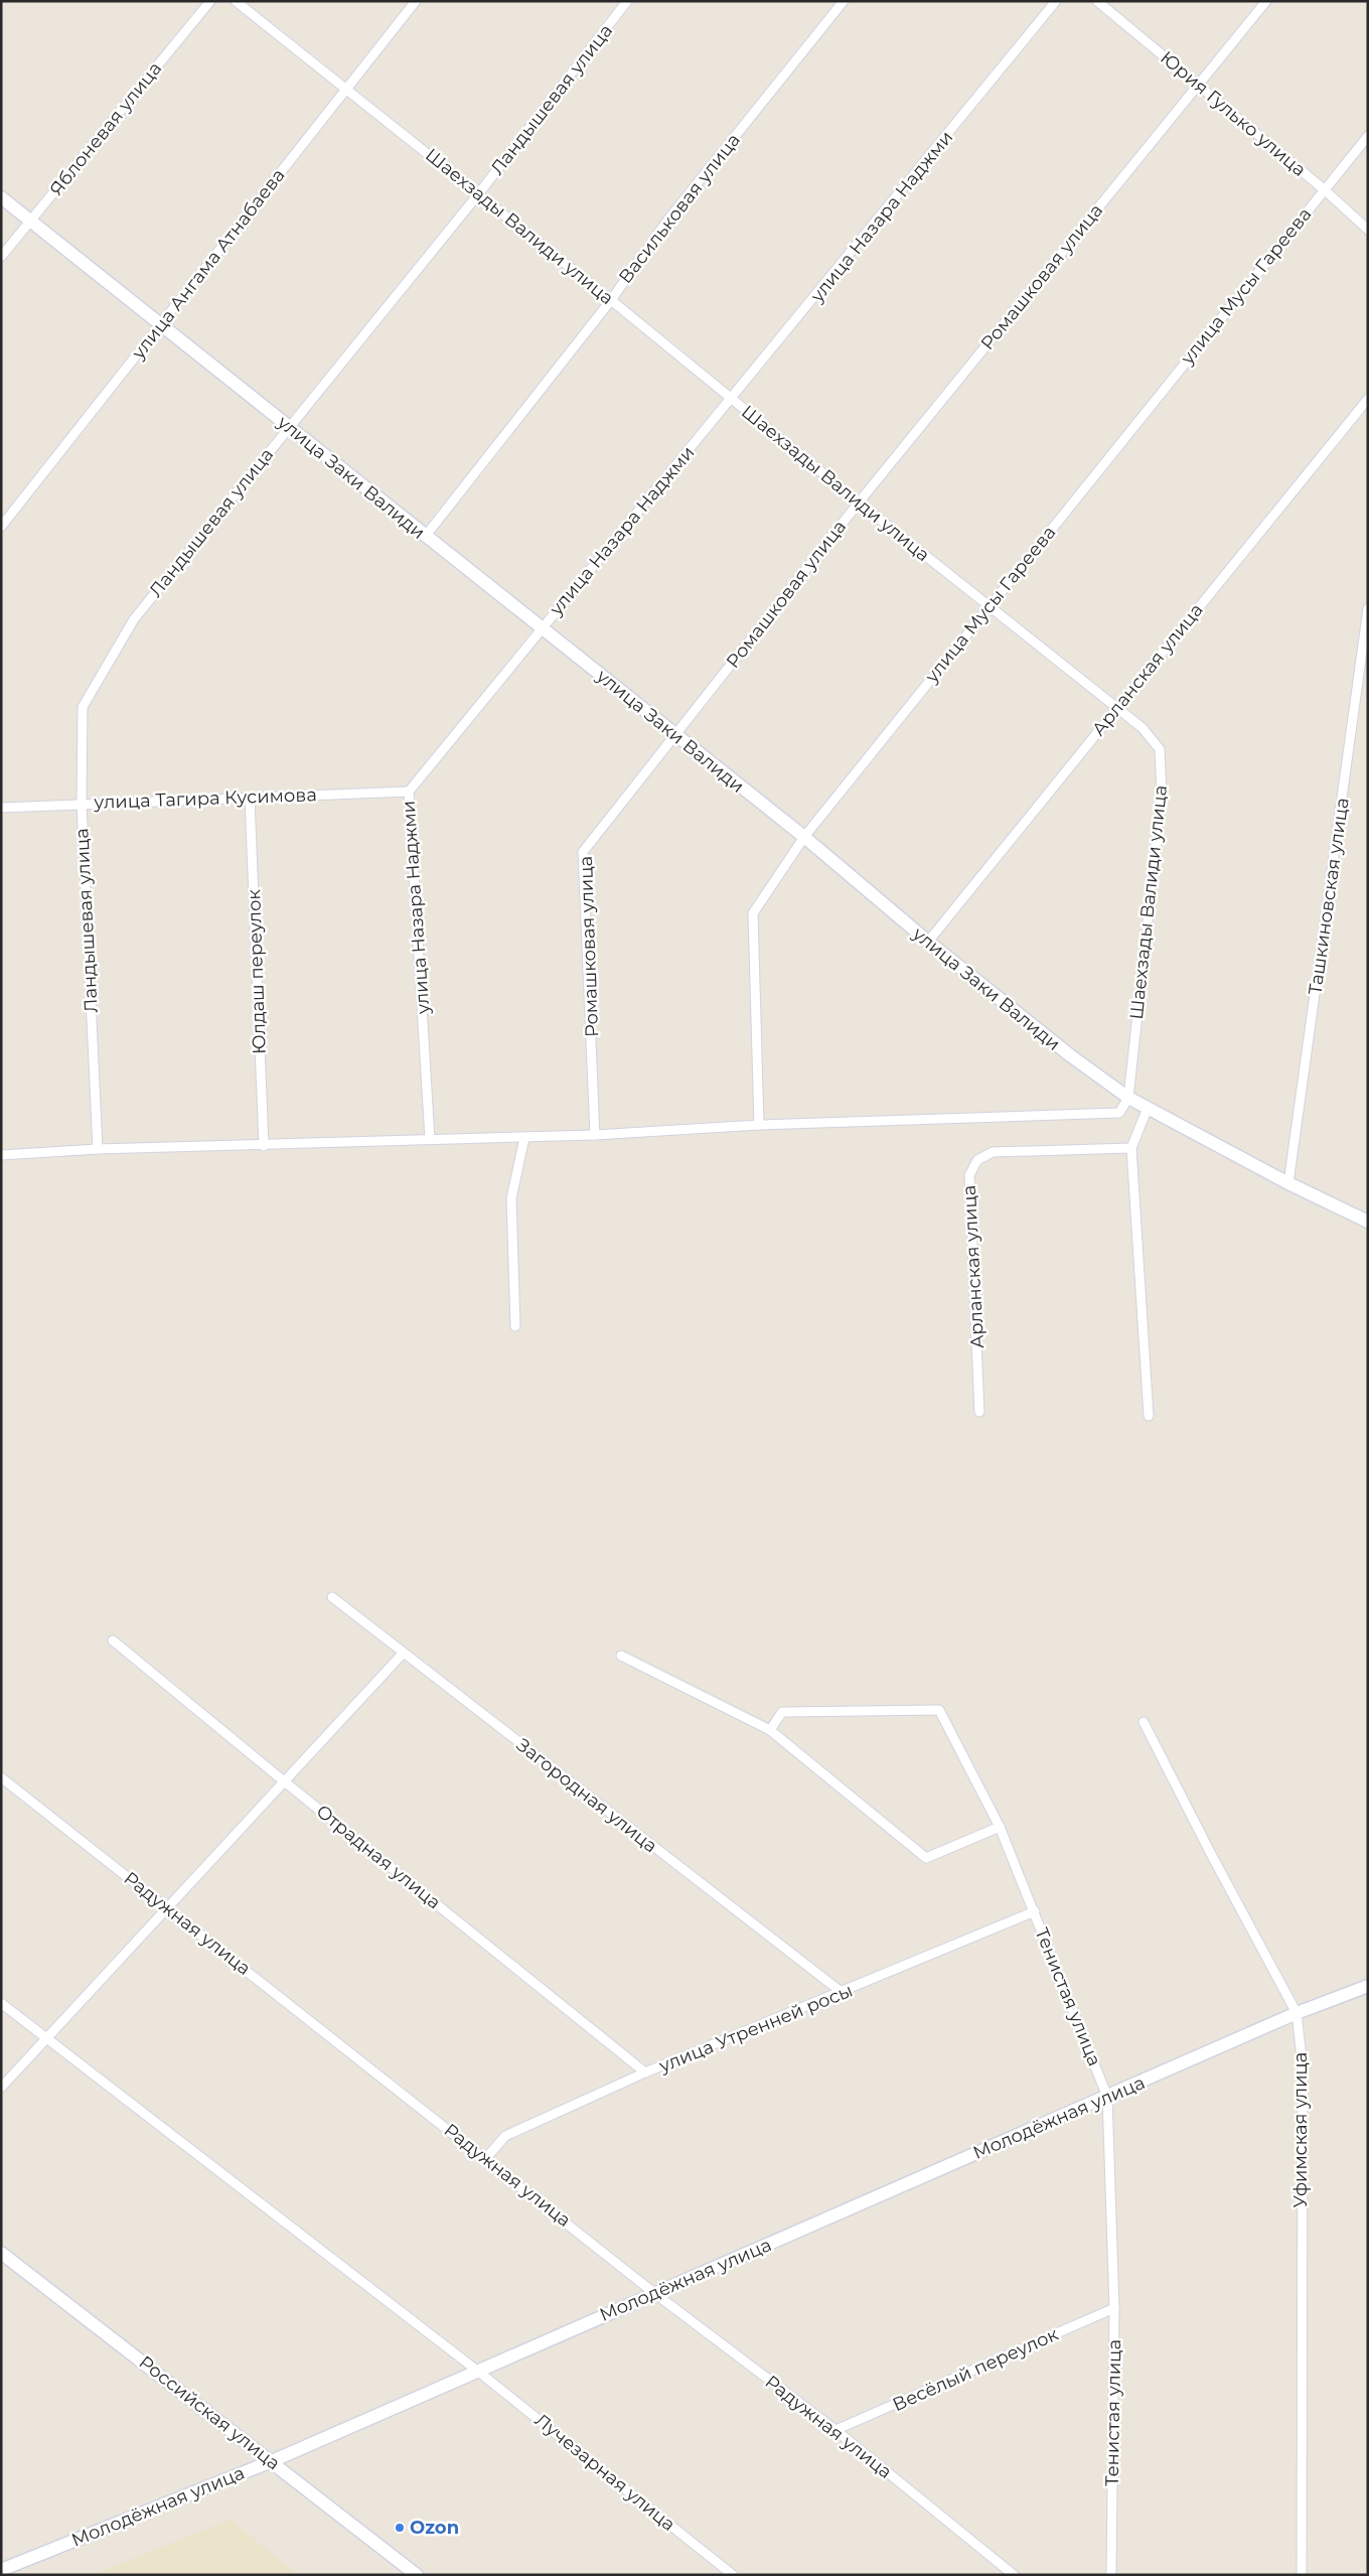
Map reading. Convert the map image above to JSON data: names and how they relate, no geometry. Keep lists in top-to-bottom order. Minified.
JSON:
{"streets":{"street":["Ландышевая улица","Юрия Гулько улица","Яблоневая улица","Васильковая улица","улица Назара Наджми","Шаехзады Валиди улица","улица Ангама Атнабаева","Ромашковая улица","улица Мусы Гареева","улица Заки Валиди","Арланская улица","улица Тагира Кусимова","Ташкиновская улица","Юлдаш переулок","Загородная улица","Отрадная улица","Радужная улица","Тенистая улица","улица Утренней росы","Молодёжная улица","Уфимская улица","Весёлый переулок","Российская улица","Лучезарная улица"]},"crossings":[["Ландышевая улица","Шаехзады Валиди улица"],["Ландышевая улица","улица Заки Валиди"],["Ландышевая улица","улица Тагира Кусимова"],["Юрия Гулько улица","Ромашковая улица"],["Юрия Гулько улица","улица Мусы Гареева"],["Яблоневая улица","улица Заки Валиди"],["Васильковая улица","Шаехзады Валиди улица"],["Васильковая улица","улица Заки Валиди"],["улица Назара Наджми","Шаехзады Валиди улица"],["улица Назара Наджми","улица Заки Валиди"],["улица Назара Наджми","улица Тагира Кусимова"],["Шаехзады Валиди улица","улица Ангама Атнабаева"],["Шаехзады Валиди улица","Ромашковая улица"],["Шаехзады Валиди улица","улица Мусы Гареева"],["Шаехзады Валиди улица","улица Заки Валиди"],["Шаехзады Валиди улица","Арланская улица"],["улица Ангама Атнабаева","улица Заки Валиди"],["Ромашковая улица","улица Заки Валиди"],["улица Мусы Гареева","улица Заки Валиди"],["улица Заки Валиди","Арланская улица"],["улица Заки Валиди","Ташкиновская улица"],["улица Тагира Кусимова","Юлдаш переулок"],["Загородная улица","улица Утренней росы"],["Отрадная улица","улица Утренней росы"],["Радужная улица","улица Утренней росы"],["Радужная улица","Молодёжная улица"],["Радужная улица","Весёлый переулок"],["Тенистая улица","улица Утренней росы"],["Тенистая улица","Молодёжная улица"],["Тенистая улица","Весёлый переулок"],["Молодёжная улица","Уфимская улица"],["Молодёжная улица","Российская улица"],["Молодёжная улица","Лучезарная улица"]],"places":["Ozon"]}
